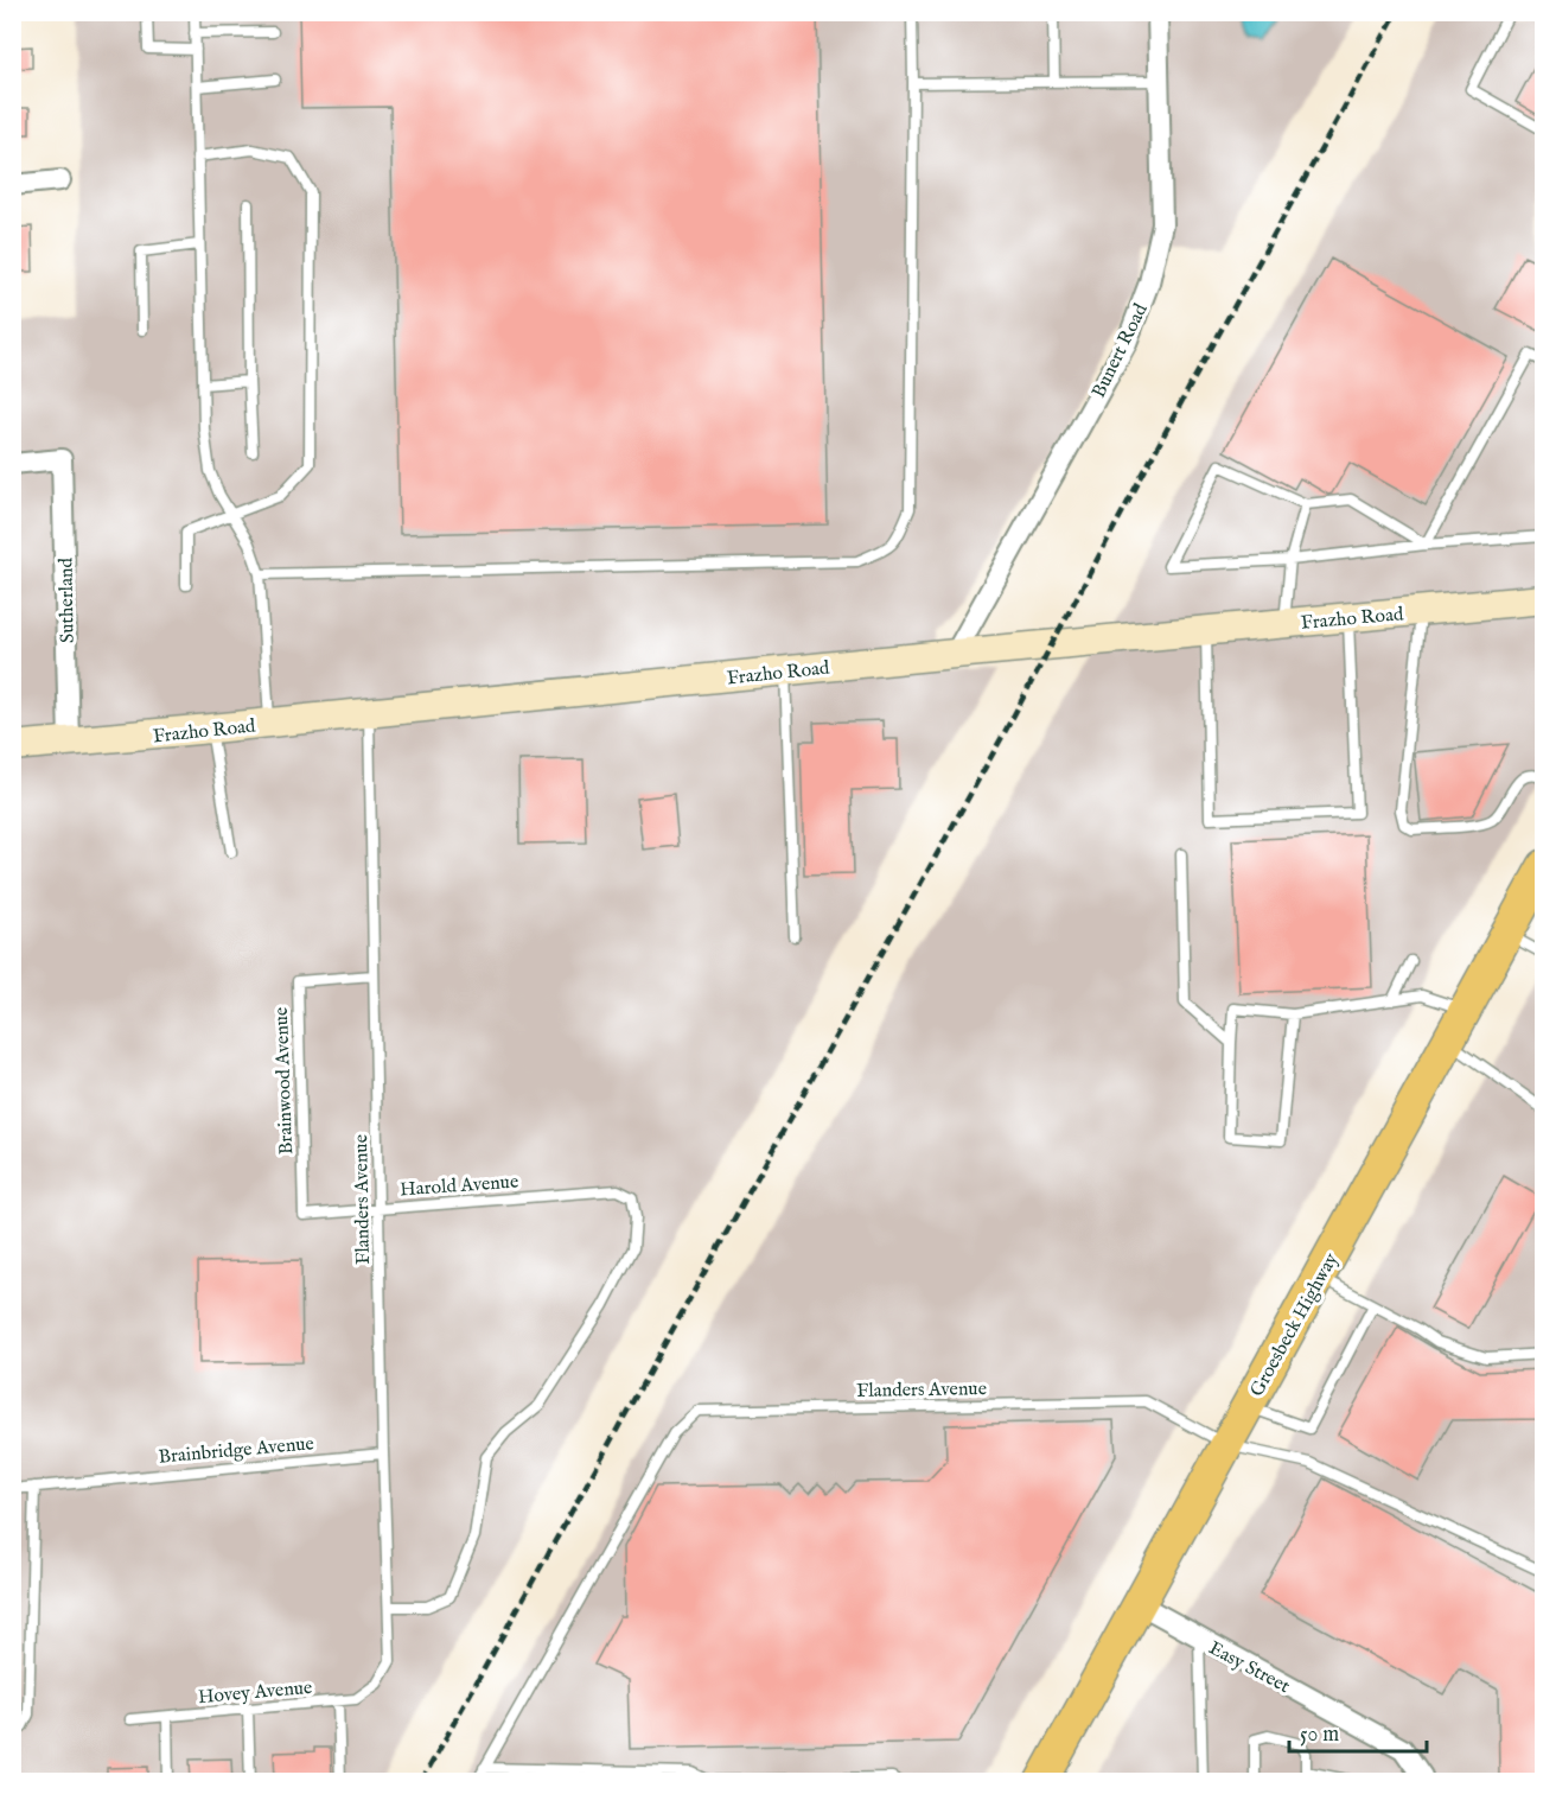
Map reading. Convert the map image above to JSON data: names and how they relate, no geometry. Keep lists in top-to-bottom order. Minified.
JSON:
{"streets":{"main road":["Groesbeck Highway"],"street":["Bunert Road","Sutherland","Frazho Road","Easy Street"],"lane":["Brainwood Avenue","Harold Avenue","Flanders Avenue","Brainbridge Avenue","Hovey Avenue"]},"crossings":[["Bunert Road","Frazho Road"],["Sutherland","Frazho Road"],["Frazho Road","Flanders Avenue"],["Brainwood Avenue","Harold Avenue"],["Brainwood Avenue","Flanders Avenue"],["Harold Avenue","Flanders Avenue"],["Flanders Avenue","Groesbeck Highway"],["Flanders Avenue","Brainbridge Avenue"],["Flanders Avenue","Hovey Avenue"],["Groesbeck Highway","Easy Street"]],"scale_bar":"50 m"}
